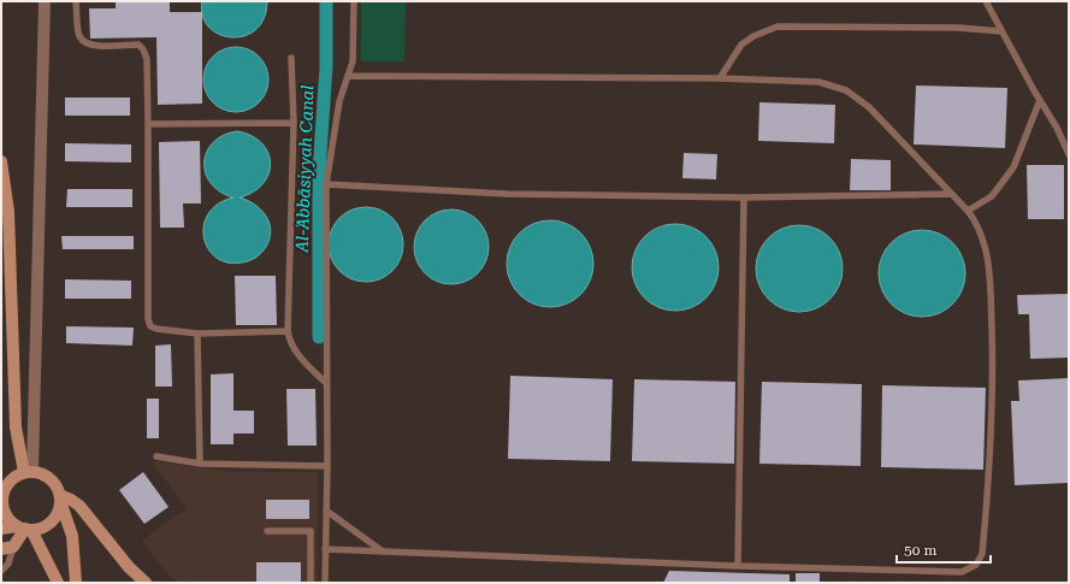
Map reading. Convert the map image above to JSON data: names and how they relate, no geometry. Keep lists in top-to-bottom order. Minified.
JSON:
{"water":["Al-ʿAbbāsiyyah Canal"],"scale_bar":"50 m"}
